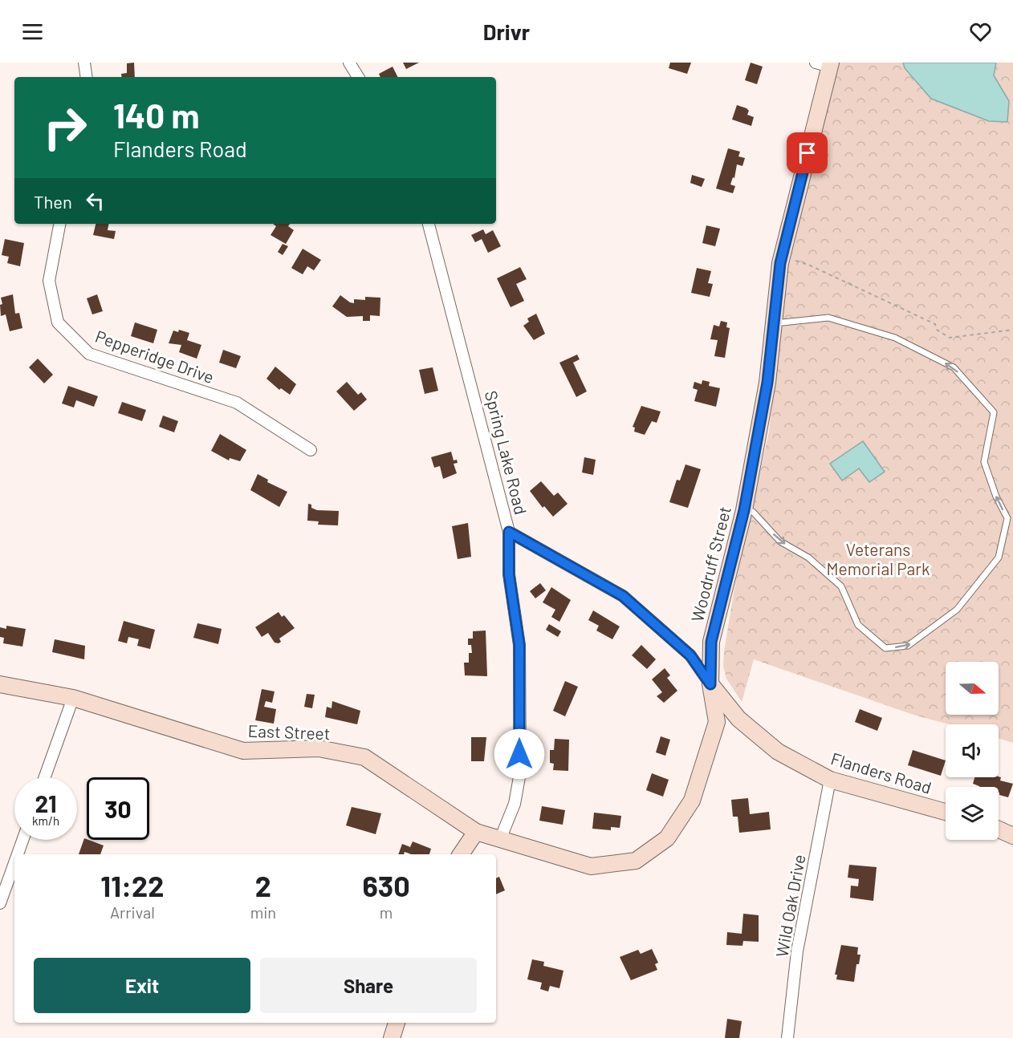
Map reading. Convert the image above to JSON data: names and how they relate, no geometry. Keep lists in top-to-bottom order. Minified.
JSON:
{"streets":{"street":["Pepperidge Drive","Spring Lake Road","Woodruff Street","East Street","Flanders Road","Wild Oak Drive"]},"crossings":[["Spring Lake Road","Woodruff Street"],["Spring Lake Road","Flanders Road"],["Woodruff Street","East Street"],["Woodruff Street","Flanders Road"],["Flanders Road","Wild Oak Drive"]],"parks":["Veterans Memorial Park"],"north":"right","page":{"header":"Drivr","turn":["140 m","Flanders Road"],"then":"Then","speed":"21 km/h","limit":"30","eta":["11:22","Arrival","2","min","630","m"],"buttons":["Exit","Share"]}}
